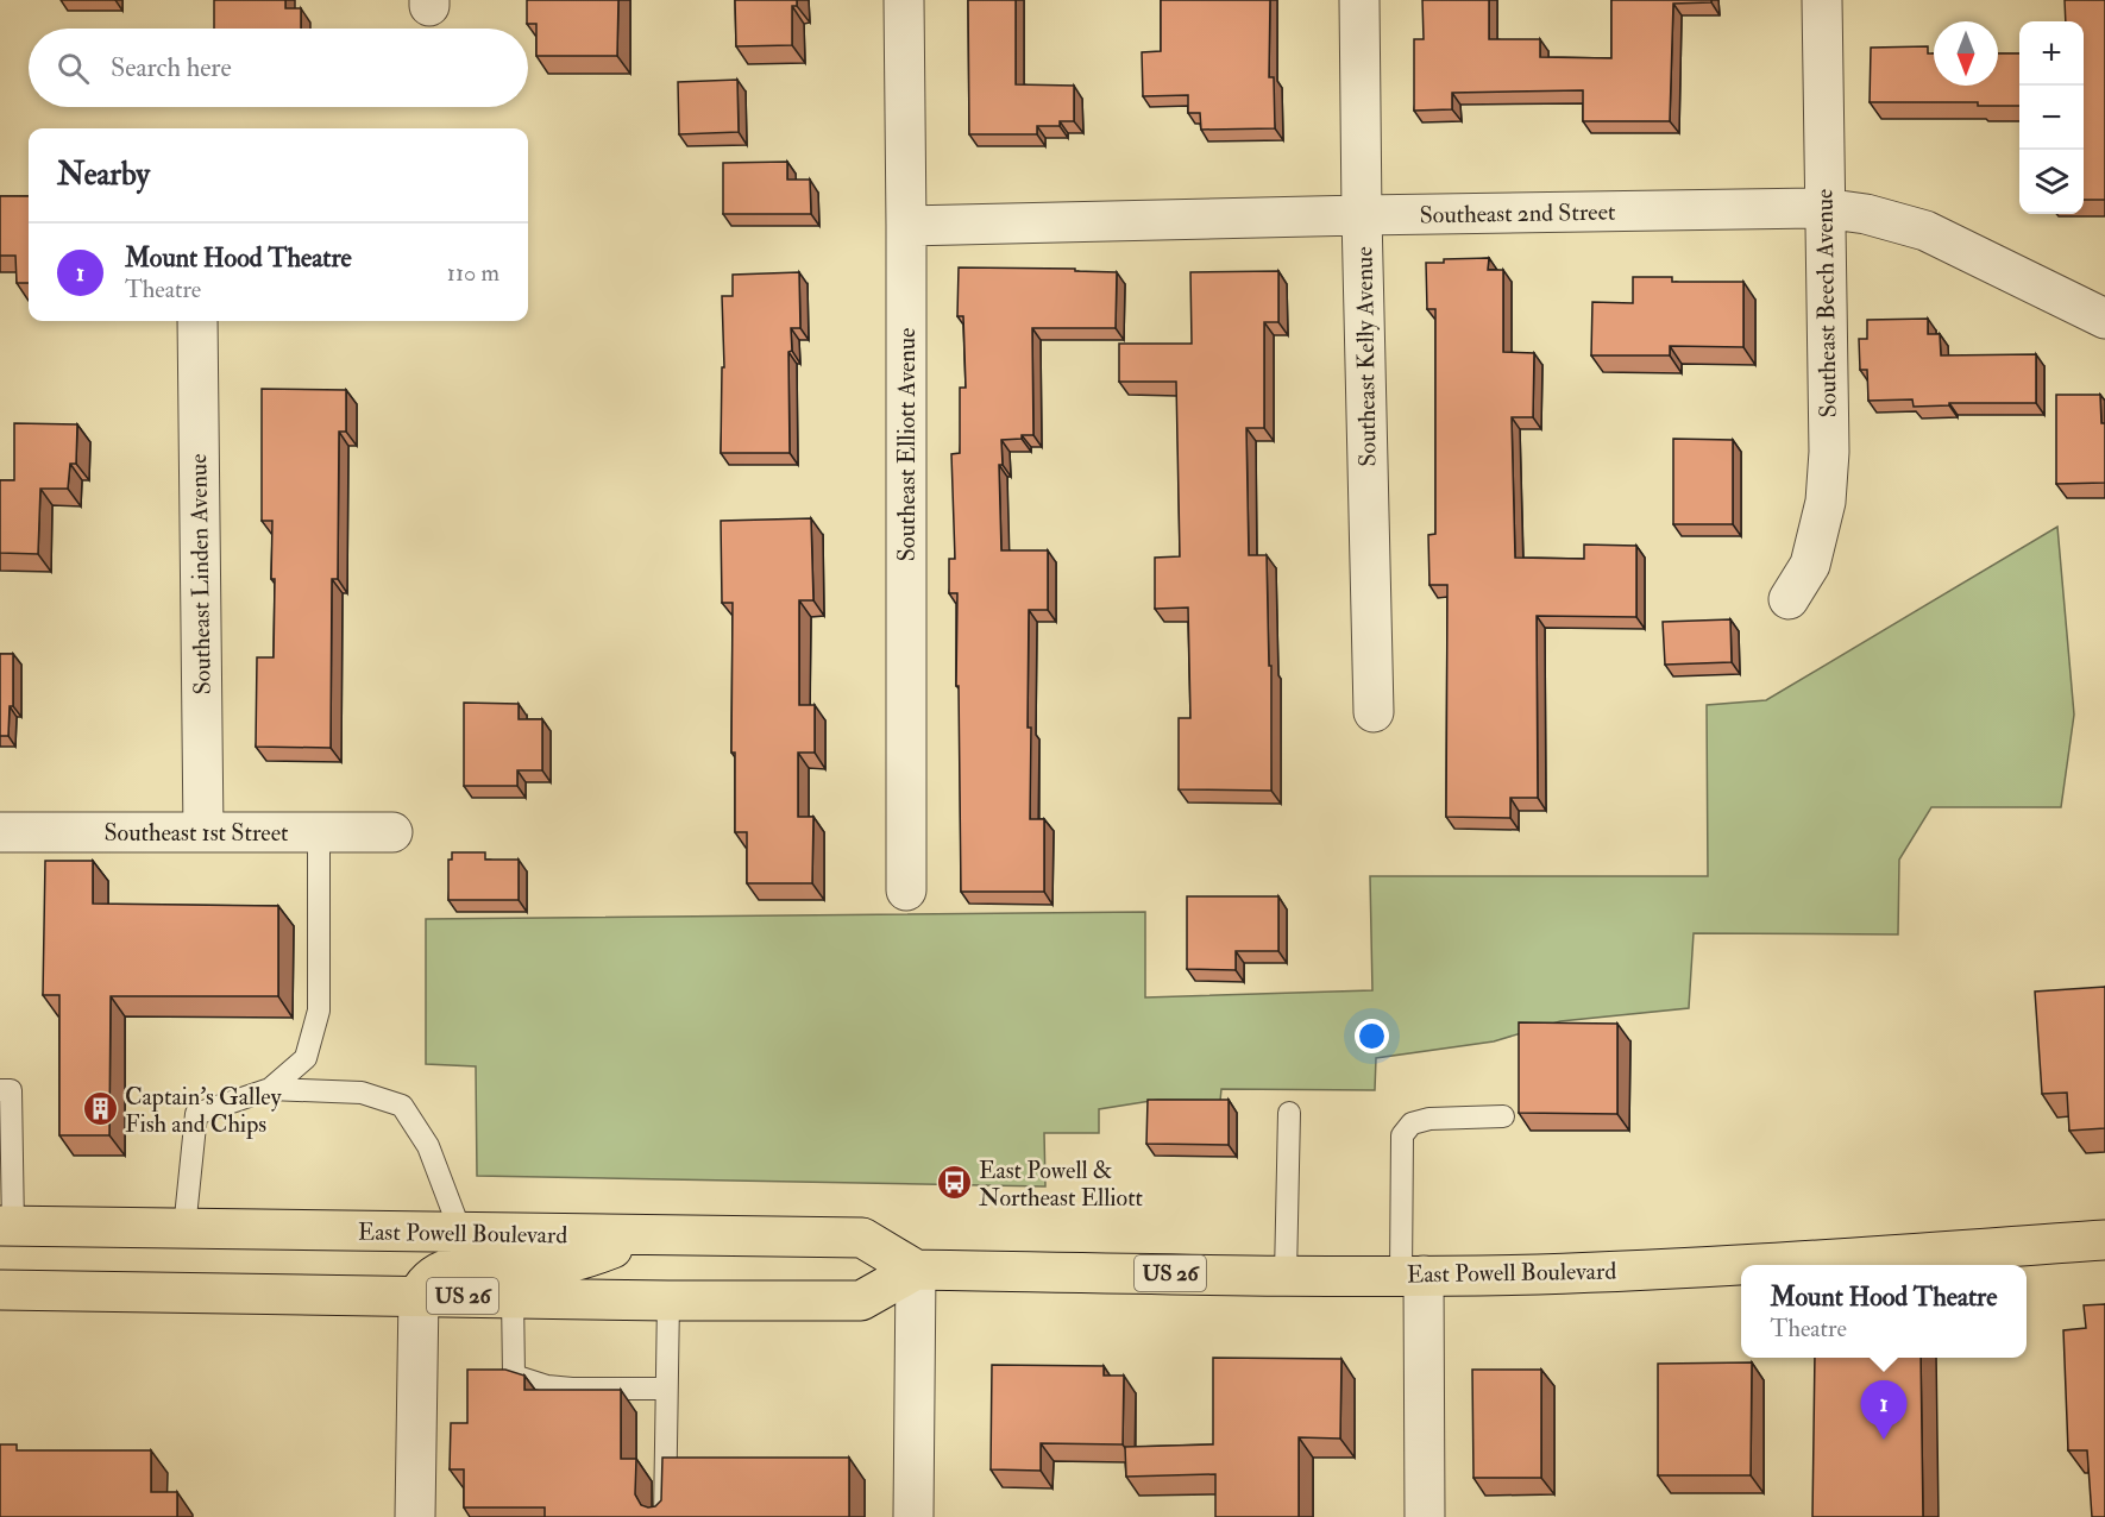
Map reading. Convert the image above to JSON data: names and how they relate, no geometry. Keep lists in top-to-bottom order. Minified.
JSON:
{"streets":{"main road":["East Powell Boulevard","US 26"],"street":["Southeast 2nd Street","Southeast Beech Avenue","Southeast Kelly Avenue","Southeast Elliott Avenue","Southeast Linden Avenue","Southeast 1st Street"]},"crossings":[["Southeast 2nd Street","Southeast Beech Avenue"],["Southeast 2nd Street","Southeast Kelly Avenue"],["Southeast 2nd Street","Southeast Elliott Avenue"],["Southeast Linden Avenue","Southeast 1st Street"],["East Powell Boulevard","US 26"]],"places":{"building":["Captain's Galley Fish and Chips"],"bus stop":["East Powell & Northeast Elliott"]},"north":"bottom","page":{"map_buttons":["+","−"],"search":"Search here","heading":"Nearby","list":[{"mark":"1","name":"Mount Hood Theatre","note":"Theatre","value":"110 m"}],"popup":["Mount Hood Theatre","Theatre"],"pins":"1"}}
